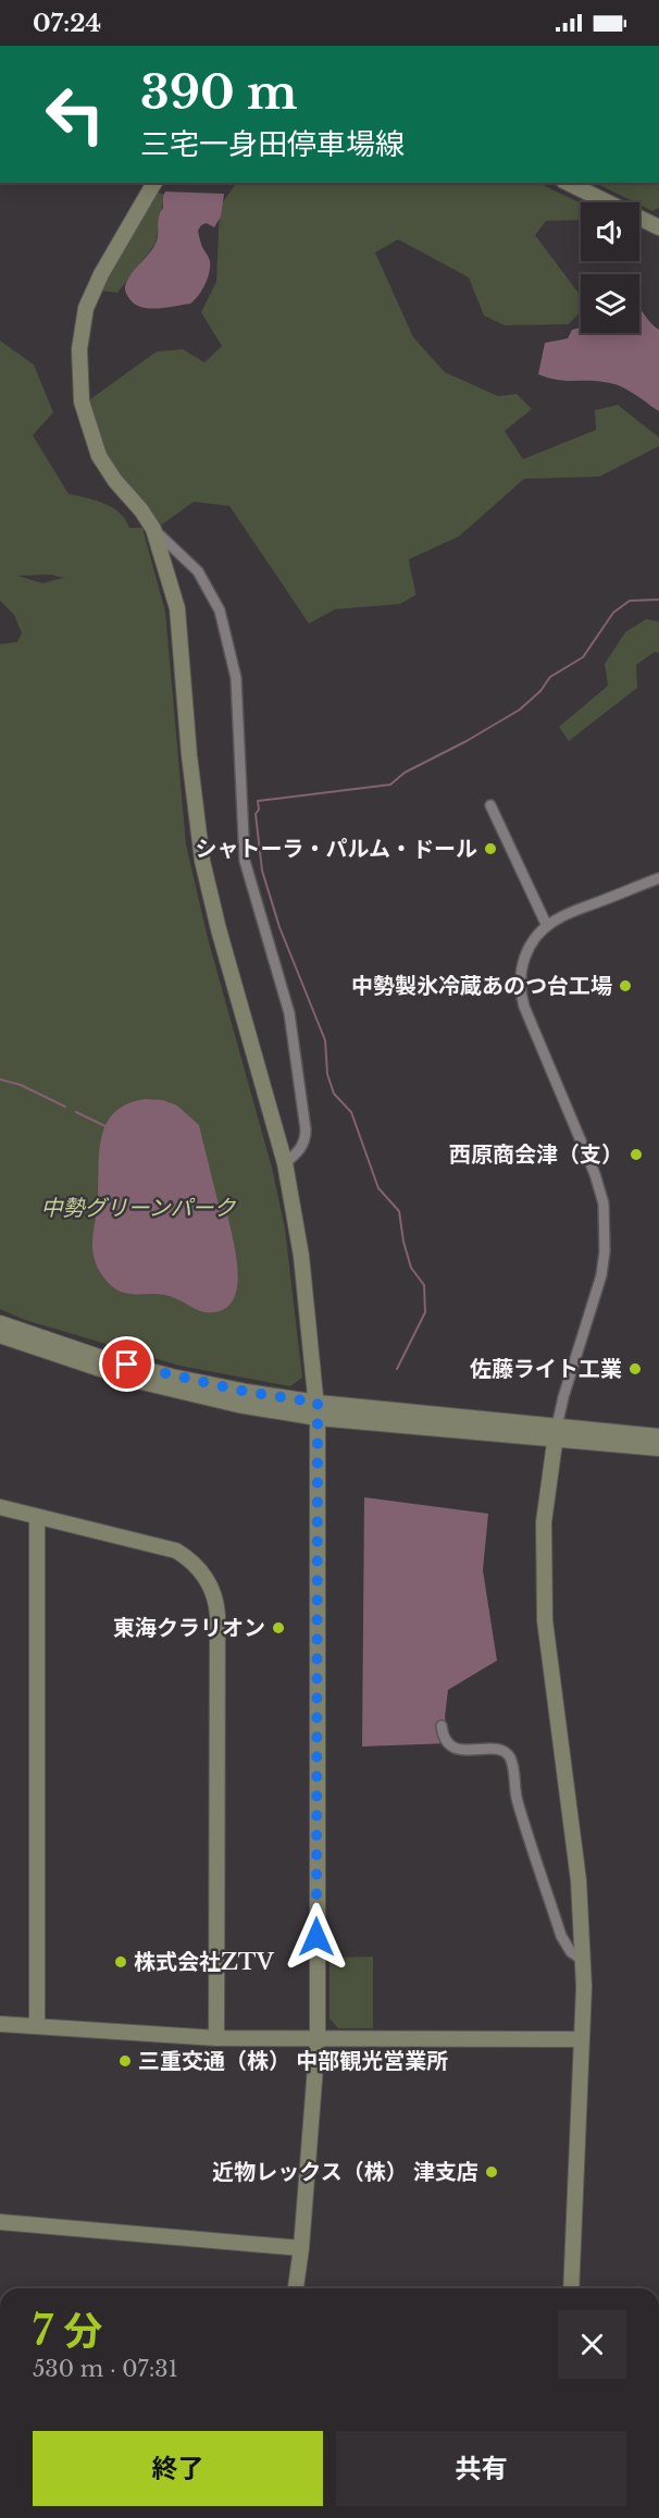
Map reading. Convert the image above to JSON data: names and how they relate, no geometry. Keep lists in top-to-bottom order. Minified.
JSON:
{"parks":["中勢グリーンパーク"],"places":["シャトーラ・パルム・ドール","中勢製氷冷蔵あのつ台工場","西原商会津（支）","佐藤ライト工業","東海クラリオン","株式会社ZTV","三重交通（株） 中部観光営業所","近物レックス（株） 津支店"],"page":{"status":"07:24","turn":["390 m","三宅一身田停車場線"],"heading":["7 分","530 m · 07:31"],"buttons":["終了","共有"]}}
